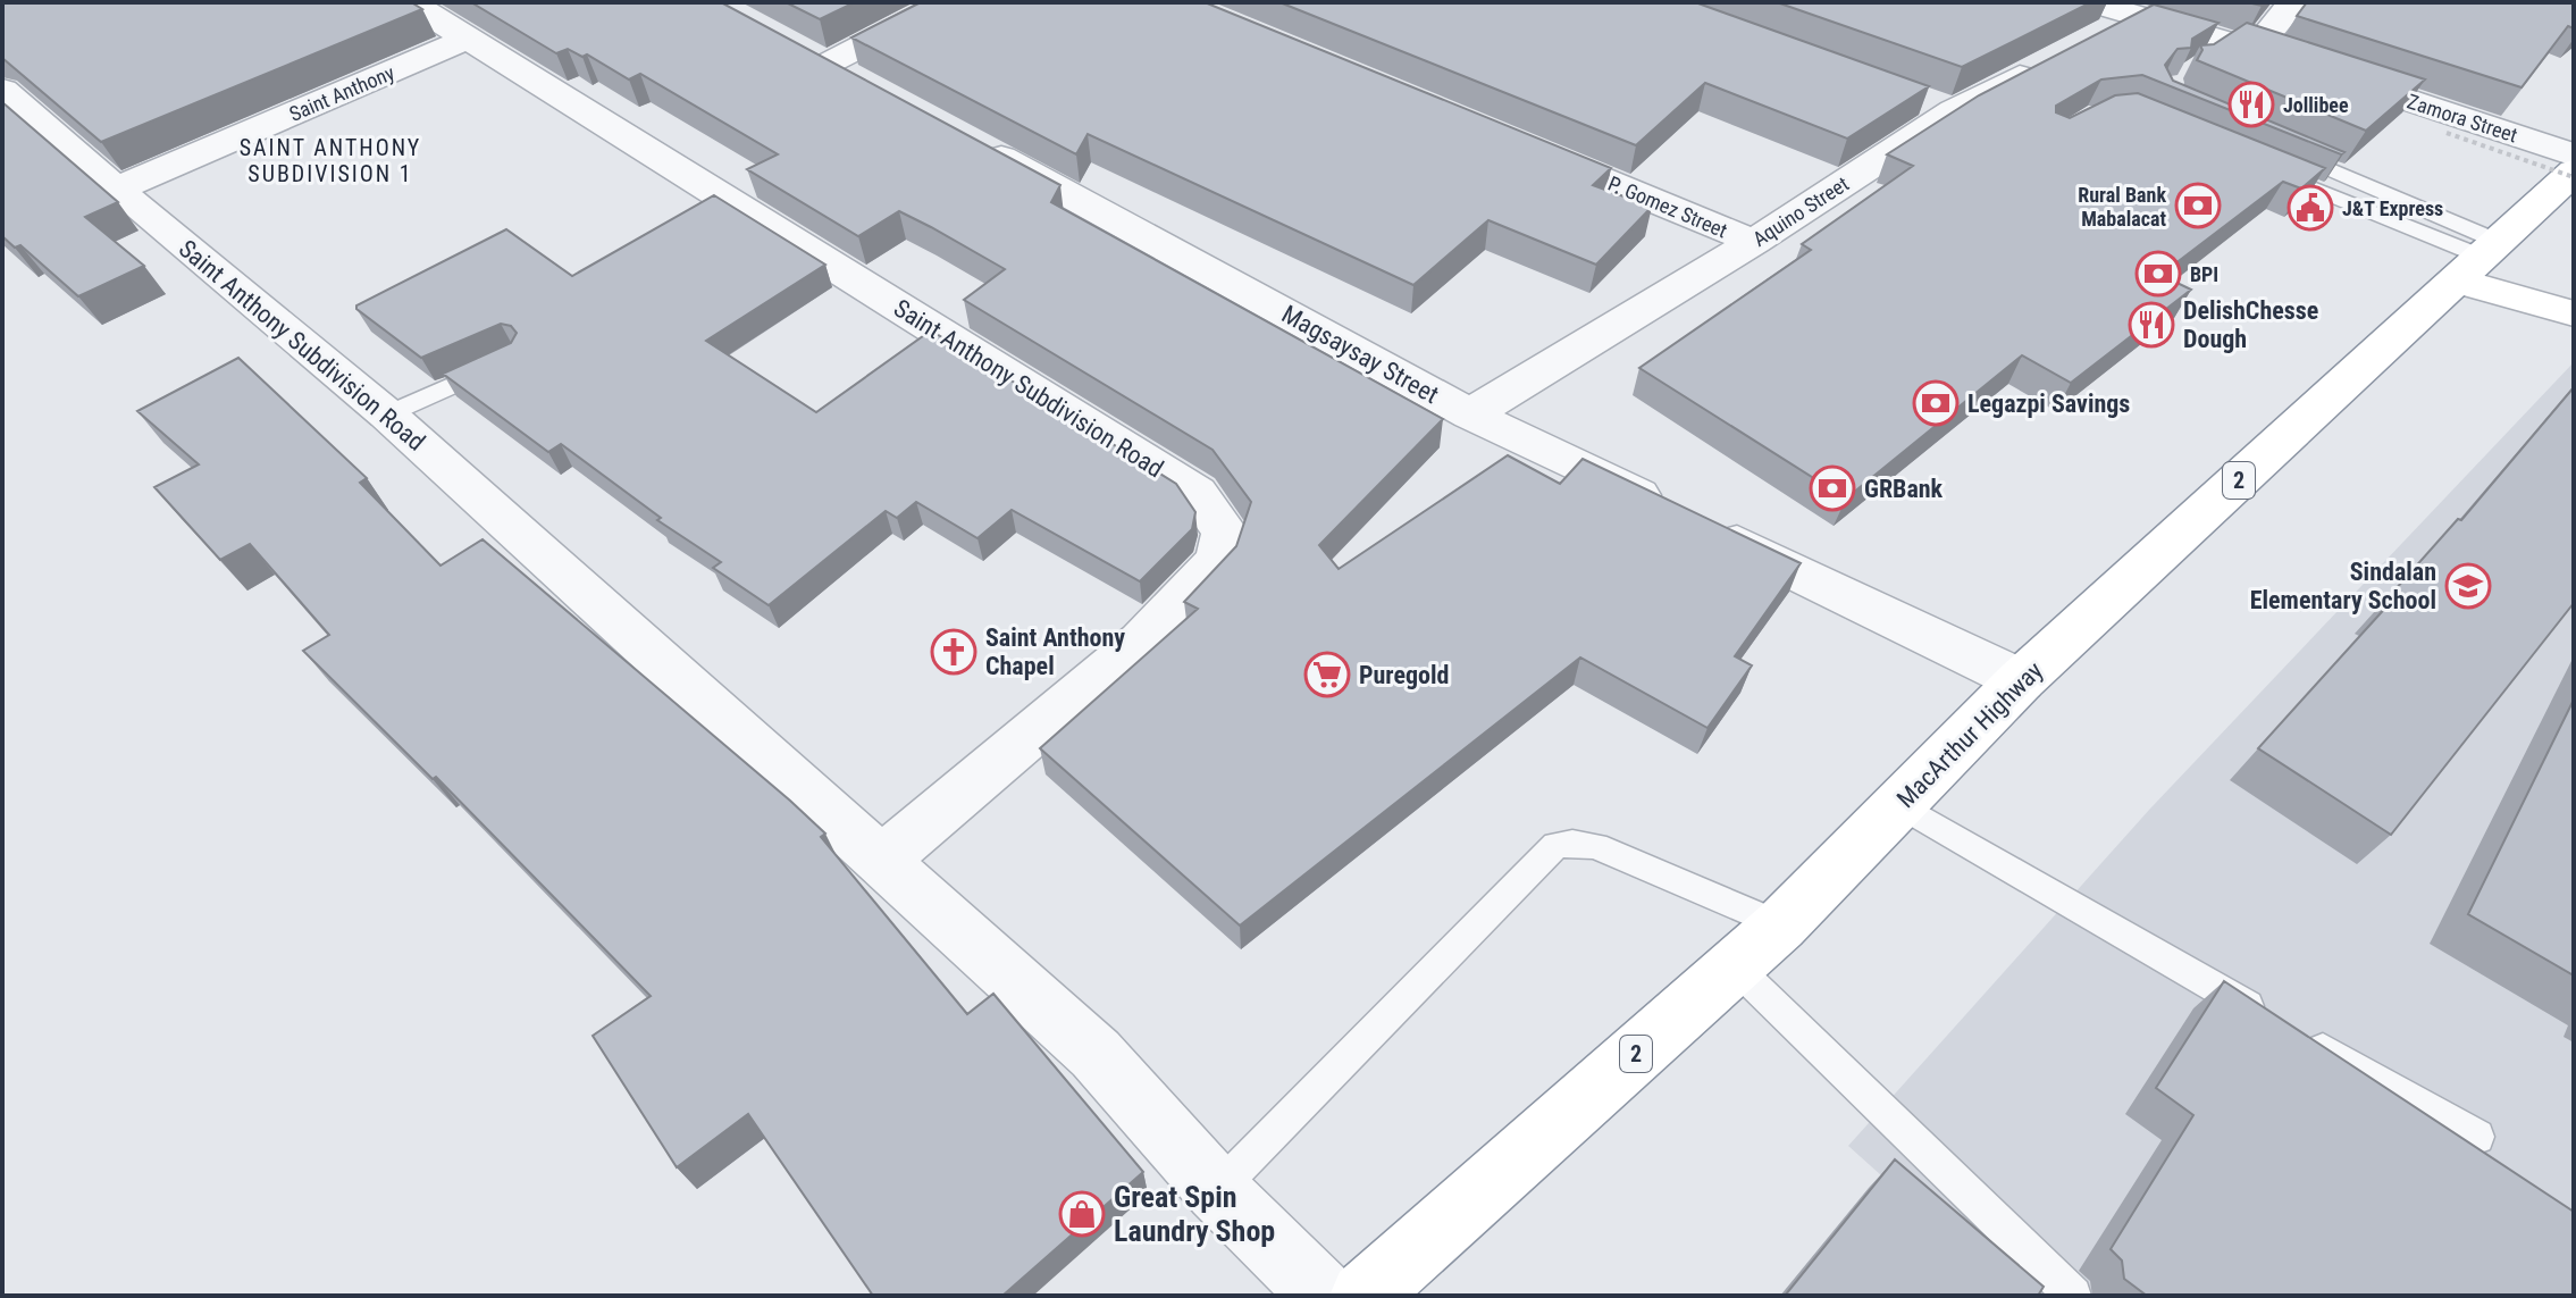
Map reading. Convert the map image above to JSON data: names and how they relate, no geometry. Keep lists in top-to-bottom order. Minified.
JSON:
{"streets":{"main road":["2","MacArthur Highway"],"street":["Saint Anthony","Zamora Street","P. Gomez Street","Aquino Street","Saint Anthony Subdivision Road","Magsaysay Street"]},"crossings":[["Saint Anthony","Saint Anthony Subdivision Road"],["P. Gomez Street","Aquino Street"],["Aquino Street","Magsaysay Street"],["Magsaysay Street","MacArthur Highway"]],"districts":["SAINT ANTHONY SUBDIVISION 1"],"places":{"restaurant":["Jollibee","DelishChesse Dough"],"bank":["Rural Bank Mabalacat","BPI","Legazpi Savings","GRBank"],"public building":["J&T Express"],"school or university":["Sindalan Elementary School"],"church":["Saint Anthony Chapel"],"supermarket":["Puregold"],"shop":["Great Spin Laundry Shop"]}}
